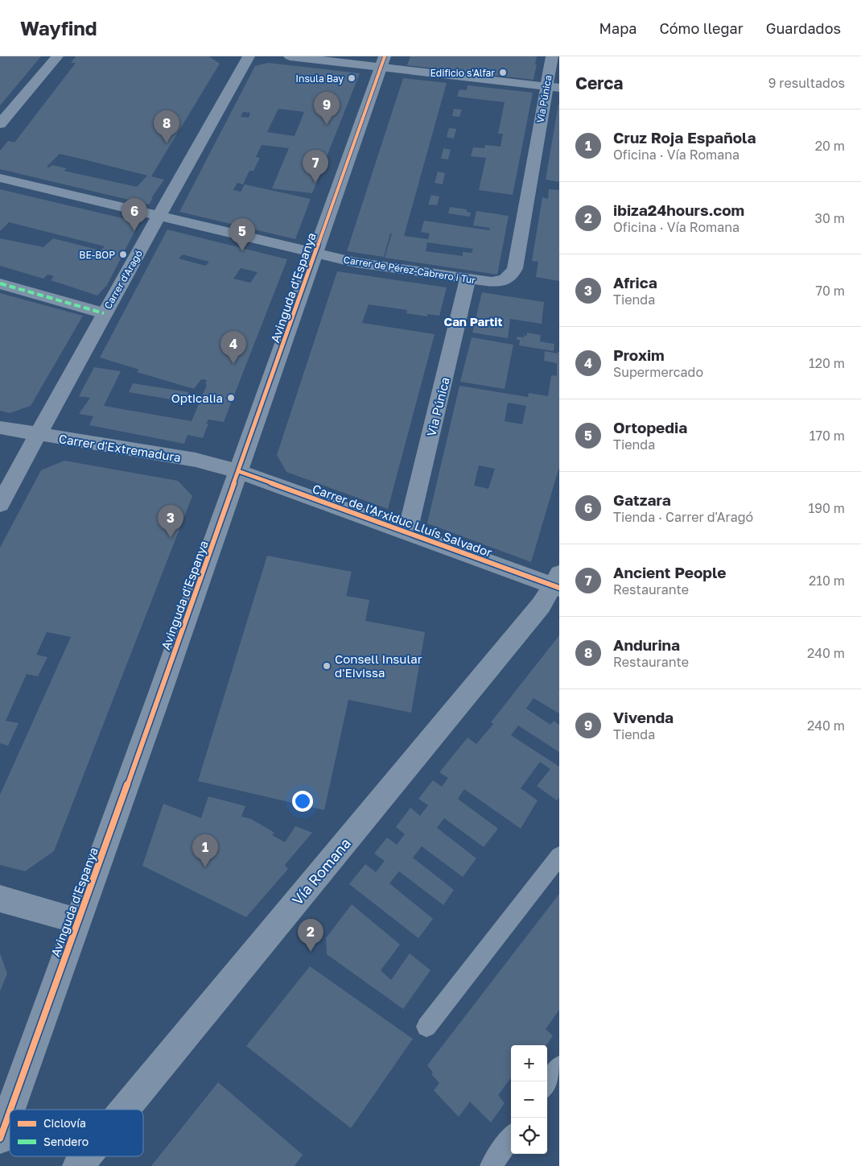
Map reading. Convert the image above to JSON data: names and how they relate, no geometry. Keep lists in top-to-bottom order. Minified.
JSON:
{"streets":{"street":["Via Púnica","Carrer de Pérez-Cabrero i Tur","Carrer d'Aragó","Avinguda d'Espanya","Carrer d'Extremadura","Carrer de l'Arxiduc Lluís Salvador","Vía Romana"]},"crossings":[["Via Púnica","Carrer de Pérez-Cabrero i Tur"],["Via Púnica","Carrer de l'Arxiduc Lluís Salvador"],["Carrer de Pérez-Cabrero i Tur","Carrer d'Aragó"],["Carrer de Pérez-Cabrero i Tur","Avinguda d'Espanya"],["Carrer d'Aragó","Carrer d'Extremadura"],["Avinguda d'Espanya","Carrer d'Extremadura"],["Avinguda d'Espanya","Carrer de l'Arxiduc Lluís Salvador"],["Carrer d'Extremadura","Carrer de l'Arxiduc Lluís Salvador"],["Carrer de l'Arxiduc Lluís Salvador","Vía Romana"]],"districts":["Can Partit"],"places":["Edificio s'Alfar","Insula Bay","BE-BOP","Opticalia","Consell Insular d'Eivissa"],"legend":["Ciclovía","Sendero"],"page":{"header":"Wayfind","nav":["Mapa","Cómo llegar","Guardados"],"heading":["Cerca","9 resultados"],"pins":["9","8","7","6","5","4","3","1","2"],"list":[{"mark":"1","name":"Cruz Roja Española","note":"Oficina · Vía Romana","value":"20 m"},{"mark":"2","name":"ibiza24hours.com","note":"Oficina · Vía Romana","value":"30 m"},{"mark":"3","name":"Africa","note":"Tienda","value":"70 m"},{"mark":"4","name":"Proxim","note":"Supermercado","value":"120 m"},{"mark":"5","name":"Ortopedia","note":"Tienda","value":"170 m"},{"mark":"6","name":"Gatzara","note":"Tienda · Carrer d'Aragó","value":"190 m"},{"mark":"7","name":"Ancient People","note":"Restaurante","value":"210 m"},{"mark":"8","name":"Andurina","note":"Restaurante","value":"240 m"},{"mark":"9","name":"Vivenda","note":"Tienda","value":"240 m"}],"map_buttons":["+","−"]}}
